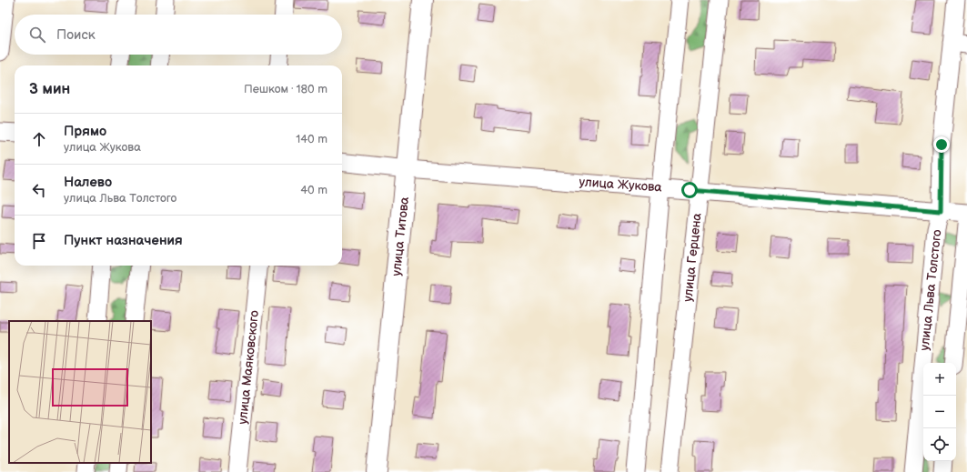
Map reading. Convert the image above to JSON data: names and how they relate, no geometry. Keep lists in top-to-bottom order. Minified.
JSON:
{"streets":{"main road":["улица Титова"],"street":["улица Жукова","улица Герцена","улица Льва Толстого","улица Маяковского"]},"crossings":[["улица Жукова","улица Титова"],["улица Жукова","улица Герцена"],["улица Жукова","улица Льва Толстого"]],"page":{"search":"Поиск","heading":["3 мин","Пешком · 180 m"],"list":[["Прямо","улица Жукова","140 m"],["Налево","улица Льва Толстого","40 m"],"Пункт назначения"],"map_buttons":["+","−"]}}
